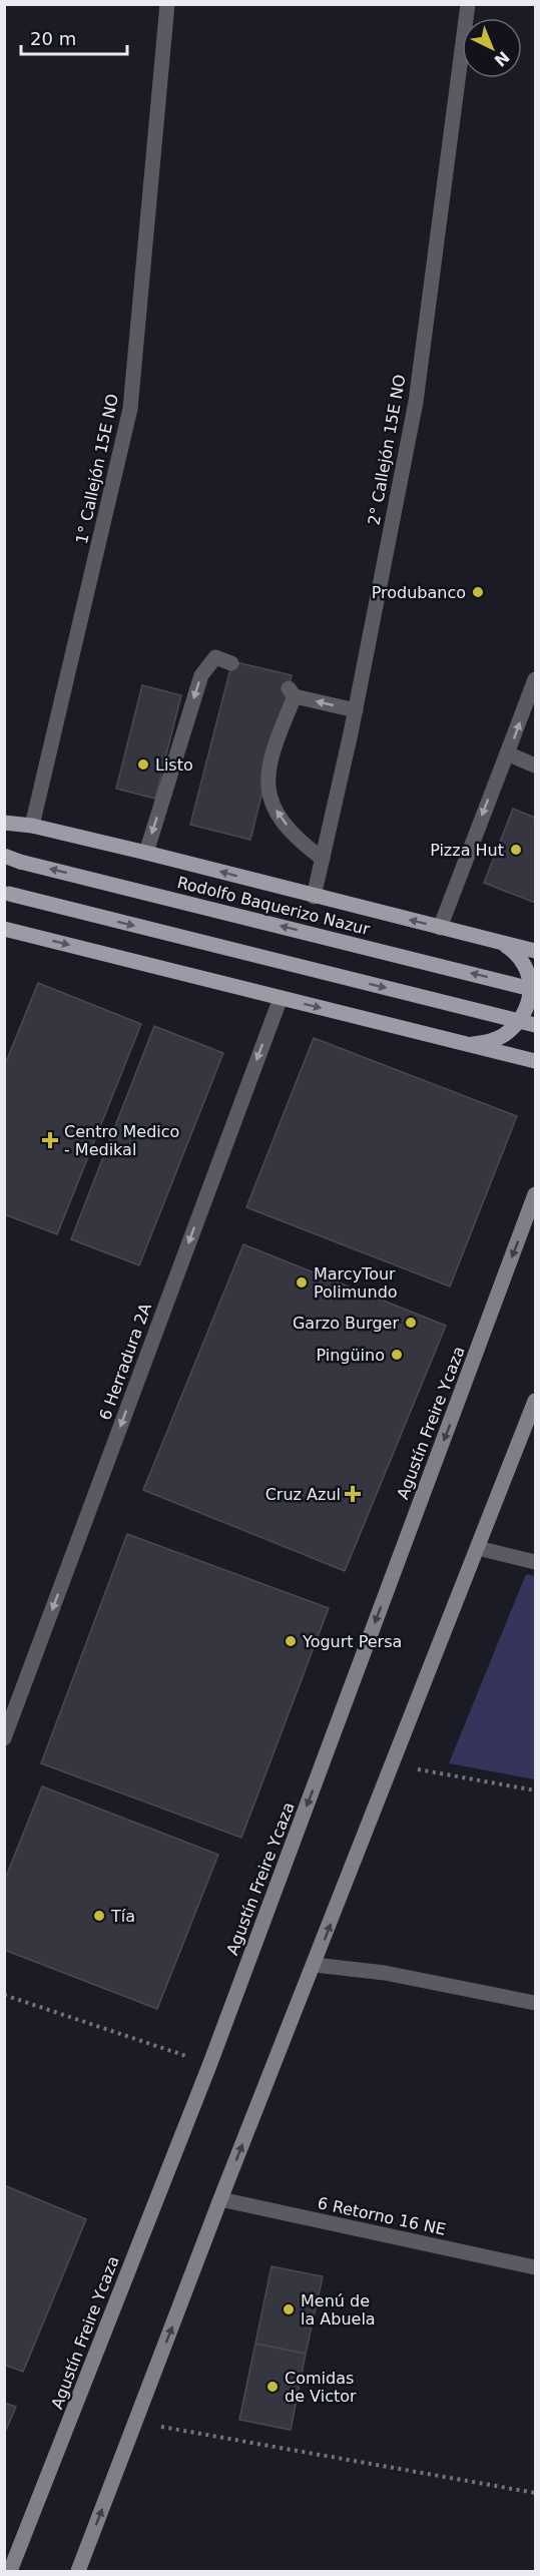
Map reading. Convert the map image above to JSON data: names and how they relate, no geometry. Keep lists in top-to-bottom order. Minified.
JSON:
{"streets":{"main road":["Rodolfo Baquerizo Nazur","Agustín Freire Ycaza"],"street":["2° Callejón 15E NO","1° Callejón 15E NO","6 Herradura 2A","6 Retorno 16 NE"]},"one_way":["6 Herradura 2A"],"places":{"other":["Produbanco","Listo","Pizza Hut","MarcyTour Polimundo","Garzo Burger","Pingüino","Yogurt Persa","Tía","Menú de la Abuela","Comidas de Victor"],"health":["Centro Medico - Medikal","Cruz Azul"]},"scale_bar":"20 m","north":"bottom right"}
